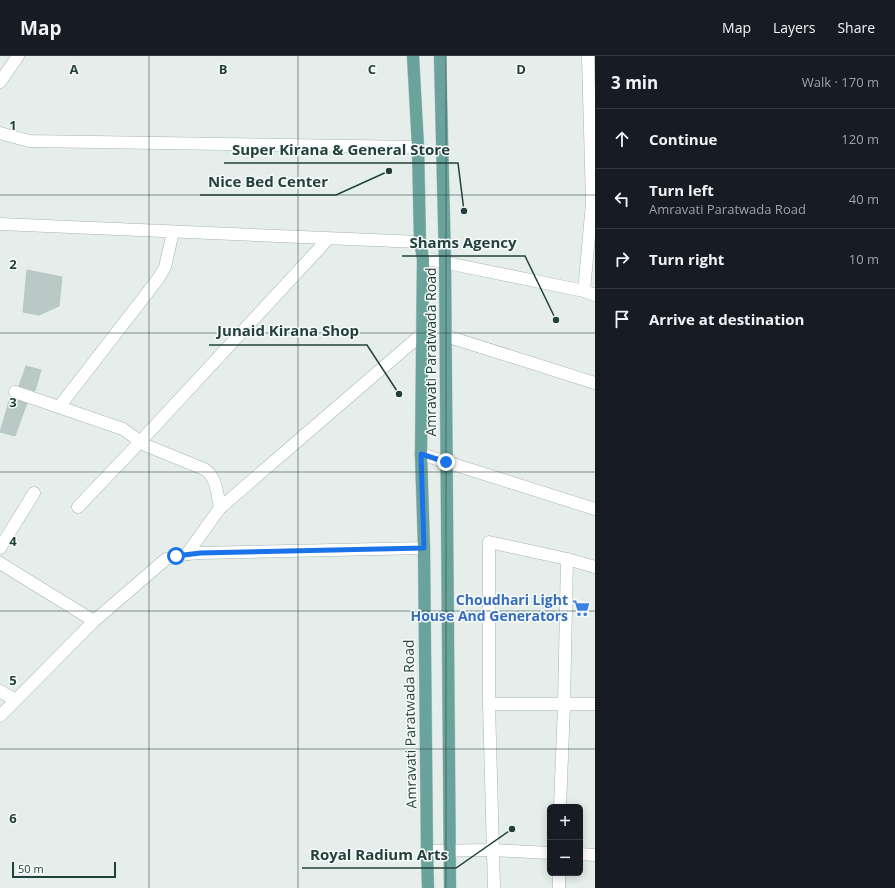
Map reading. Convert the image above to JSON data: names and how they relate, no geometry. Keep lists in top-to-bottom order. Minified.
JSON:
{"streets":{"main road":["Amravati Paratwada Road"]},"places":{"other":["Nice Bed Center","Super Kirana & General Store","Shams Agency","Junaid Kirana Shop","Royal Radium Arts"],"supermarket":["Choudhari Light House And Generators"]},"scale_bar":"50 m","page":{"header":"Map","nav":["Map","Layers","Share"],"heading":["3 min","Walk · 170 m"],"list":[["Continue","120 m"],["Turn left","Amravati Paratwada Road","40 m"],["Turn right","10 m"],"Arrive at destination"],"map_buttons":["+","−"],"scale":"50 m"},"grid":{"columns":["A","B","C","D"],"rows":["1","2","3","4","5","6"]}}
